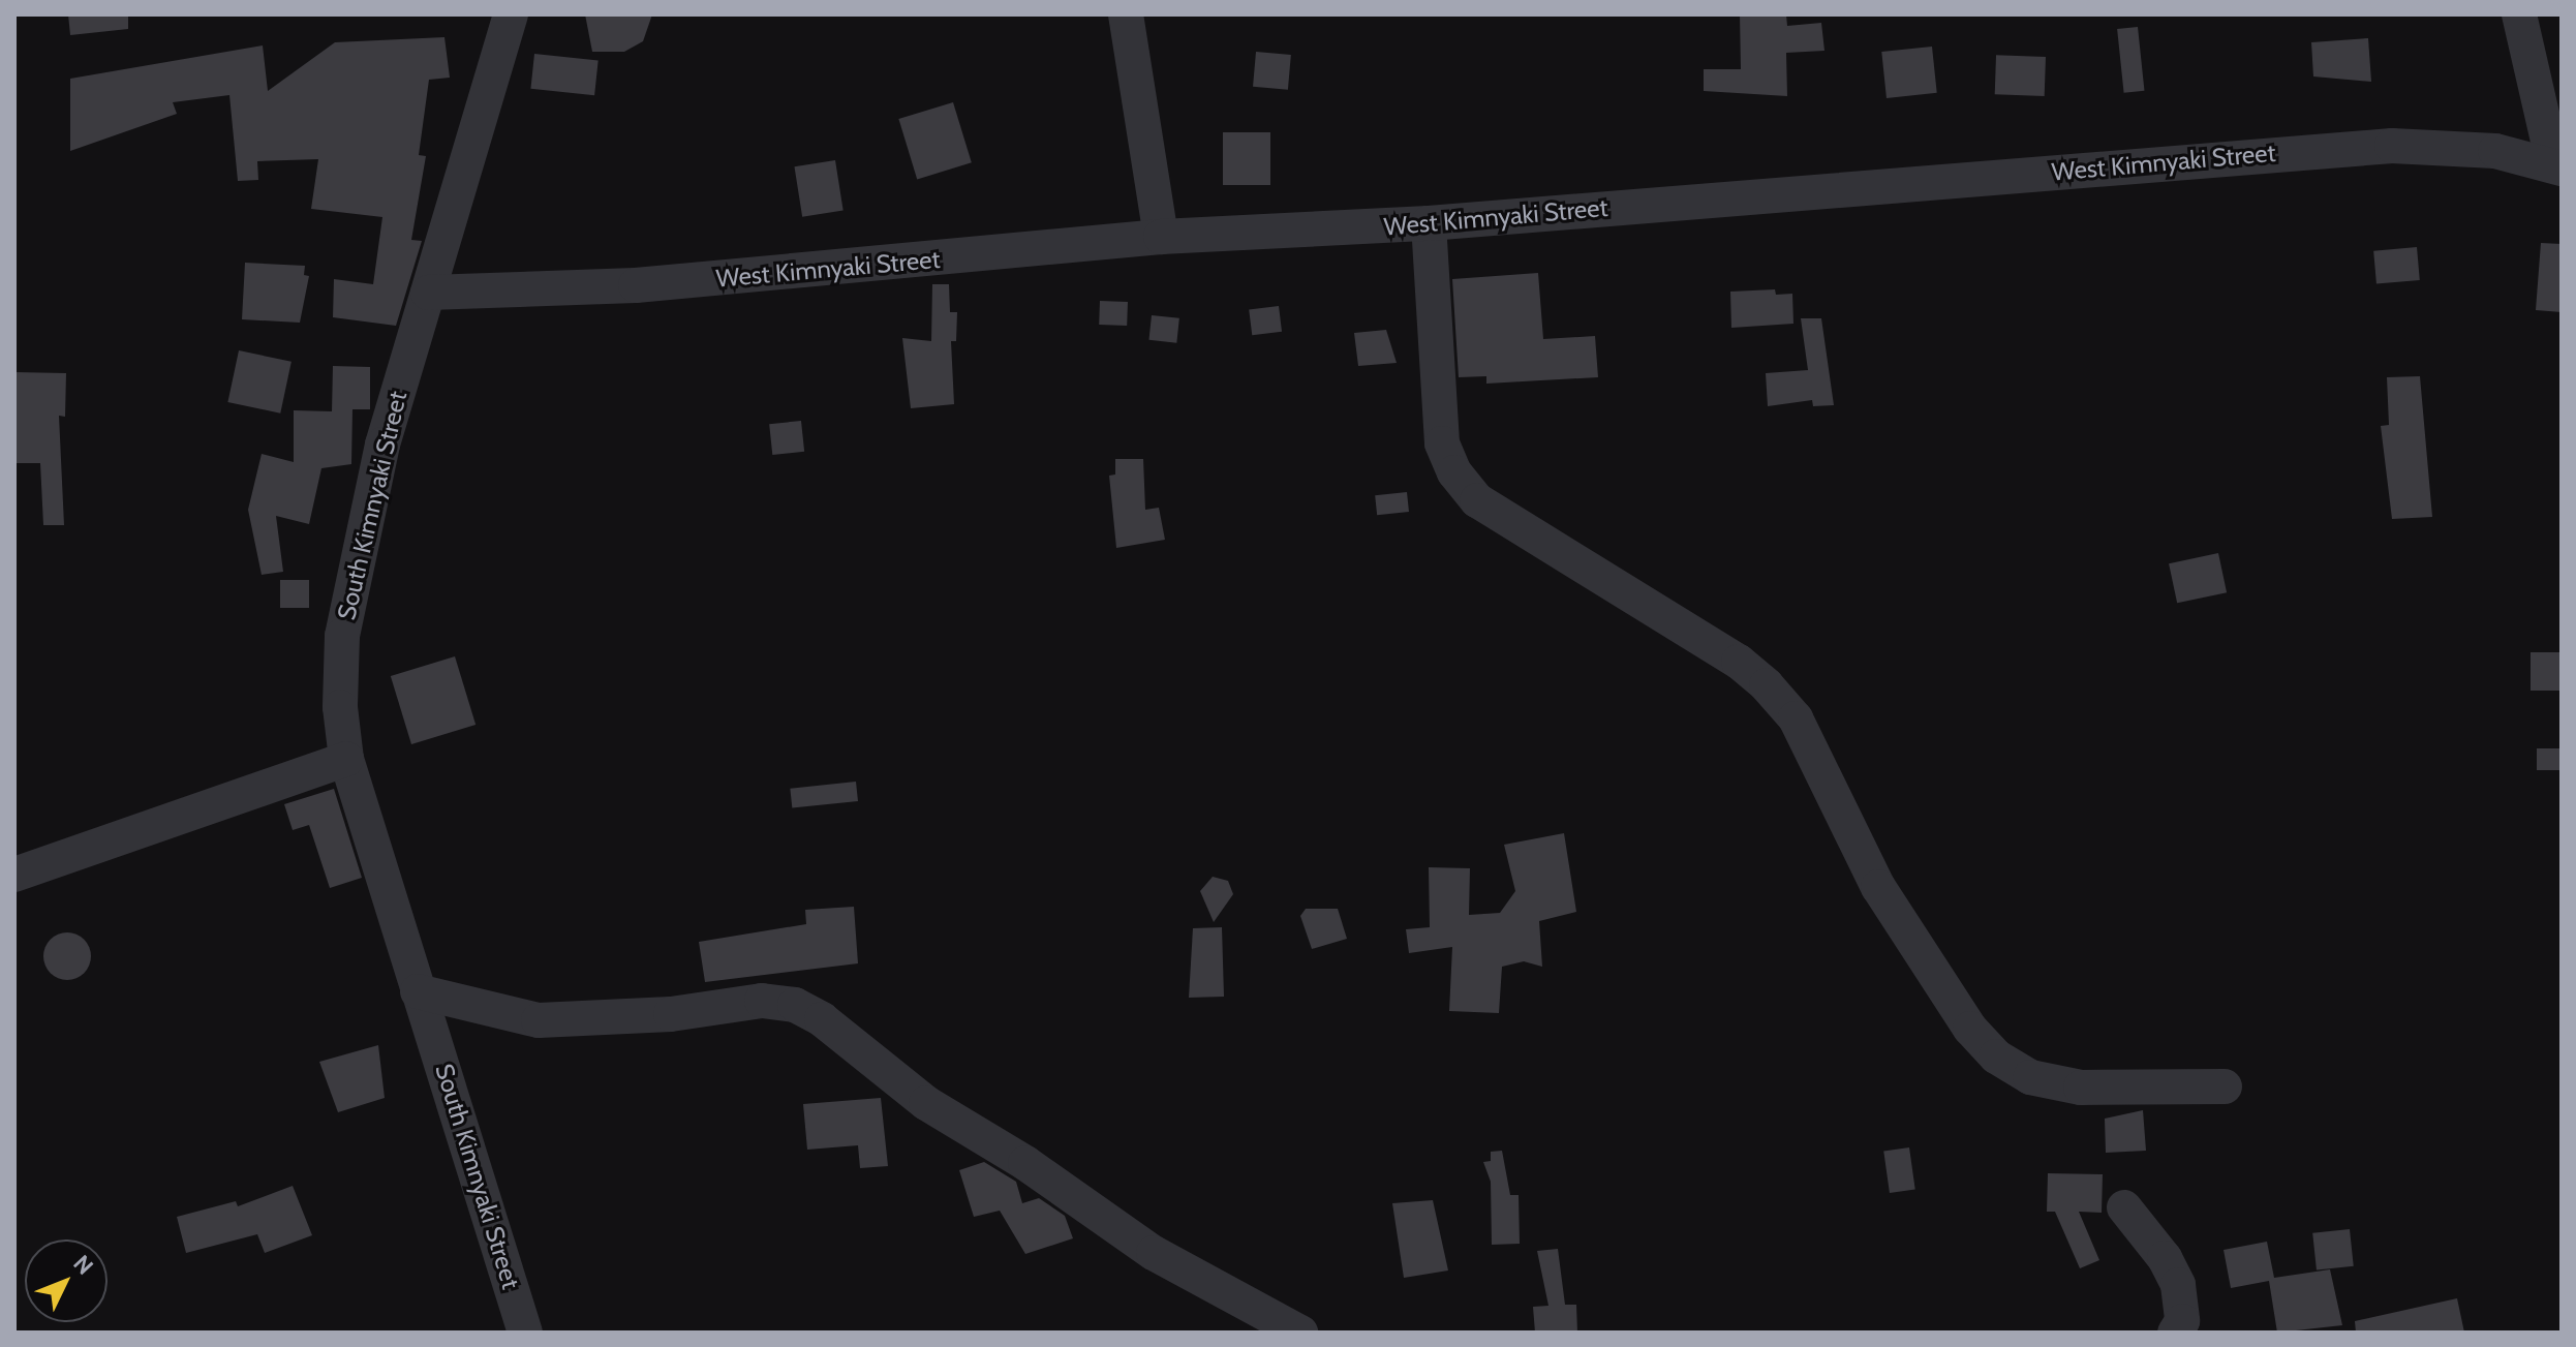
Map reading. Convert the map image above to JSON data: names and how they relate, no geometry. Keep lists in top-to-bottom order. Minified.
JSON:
{"streets":{"street":["West Kimnyaki Street","South Kimnyaki Street"]},"crossings":[["West Kimnyaki Street","South Kimnyaki Street"]],"north":"top right"}
